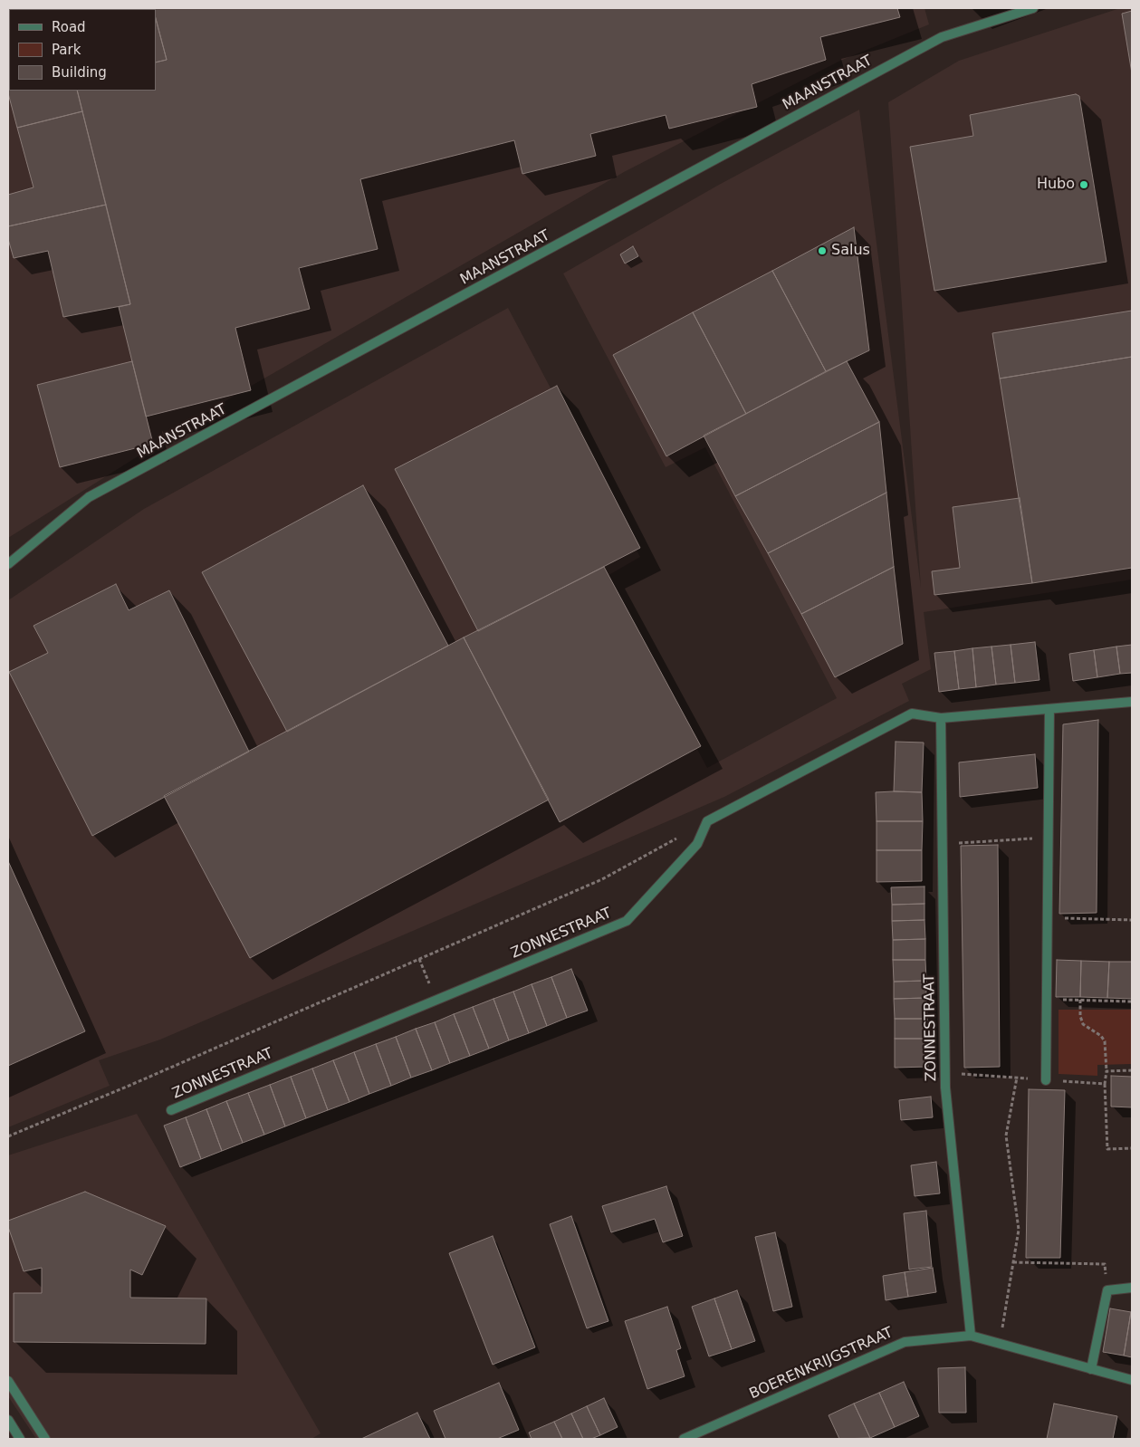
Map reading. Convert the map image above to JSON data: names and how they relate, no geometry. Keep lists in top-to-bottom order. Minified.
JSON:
{"streets":{"street":["MAANSTRAAT","ZONNESTRAAT","BOERENKRIJGSTRAAT"]},"crossings":[["ZONNESTRAAT","BOERENKRIJGSTRAAT"]],"places":["Hubo","Salus"],"legend":["Road","Park","Building"]}
